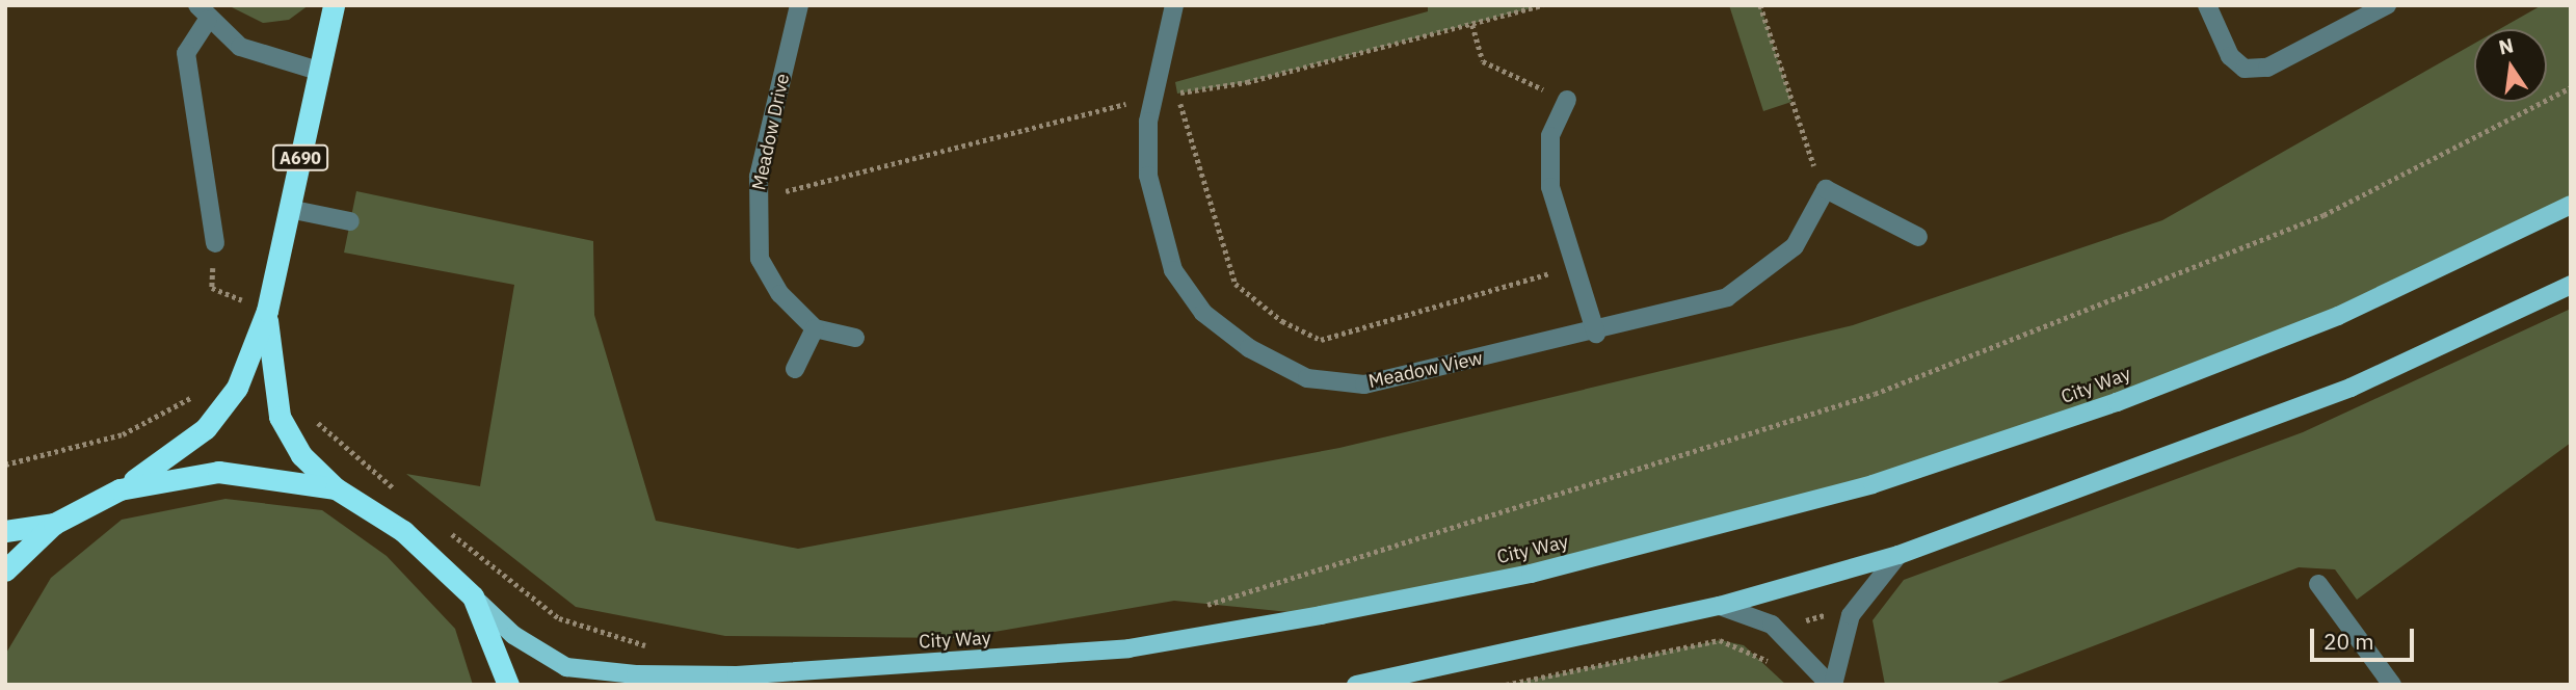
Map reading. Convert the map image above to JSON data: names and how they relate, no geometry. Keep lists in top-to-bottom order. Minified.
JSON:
{"streets":{"highway":["A690"],"main road":["City Way"],"street":["Meadow Drive","Meadow View"]},"crossings":[["A690","City Way"]],"scale_bar":"20 m","north":"top"}
